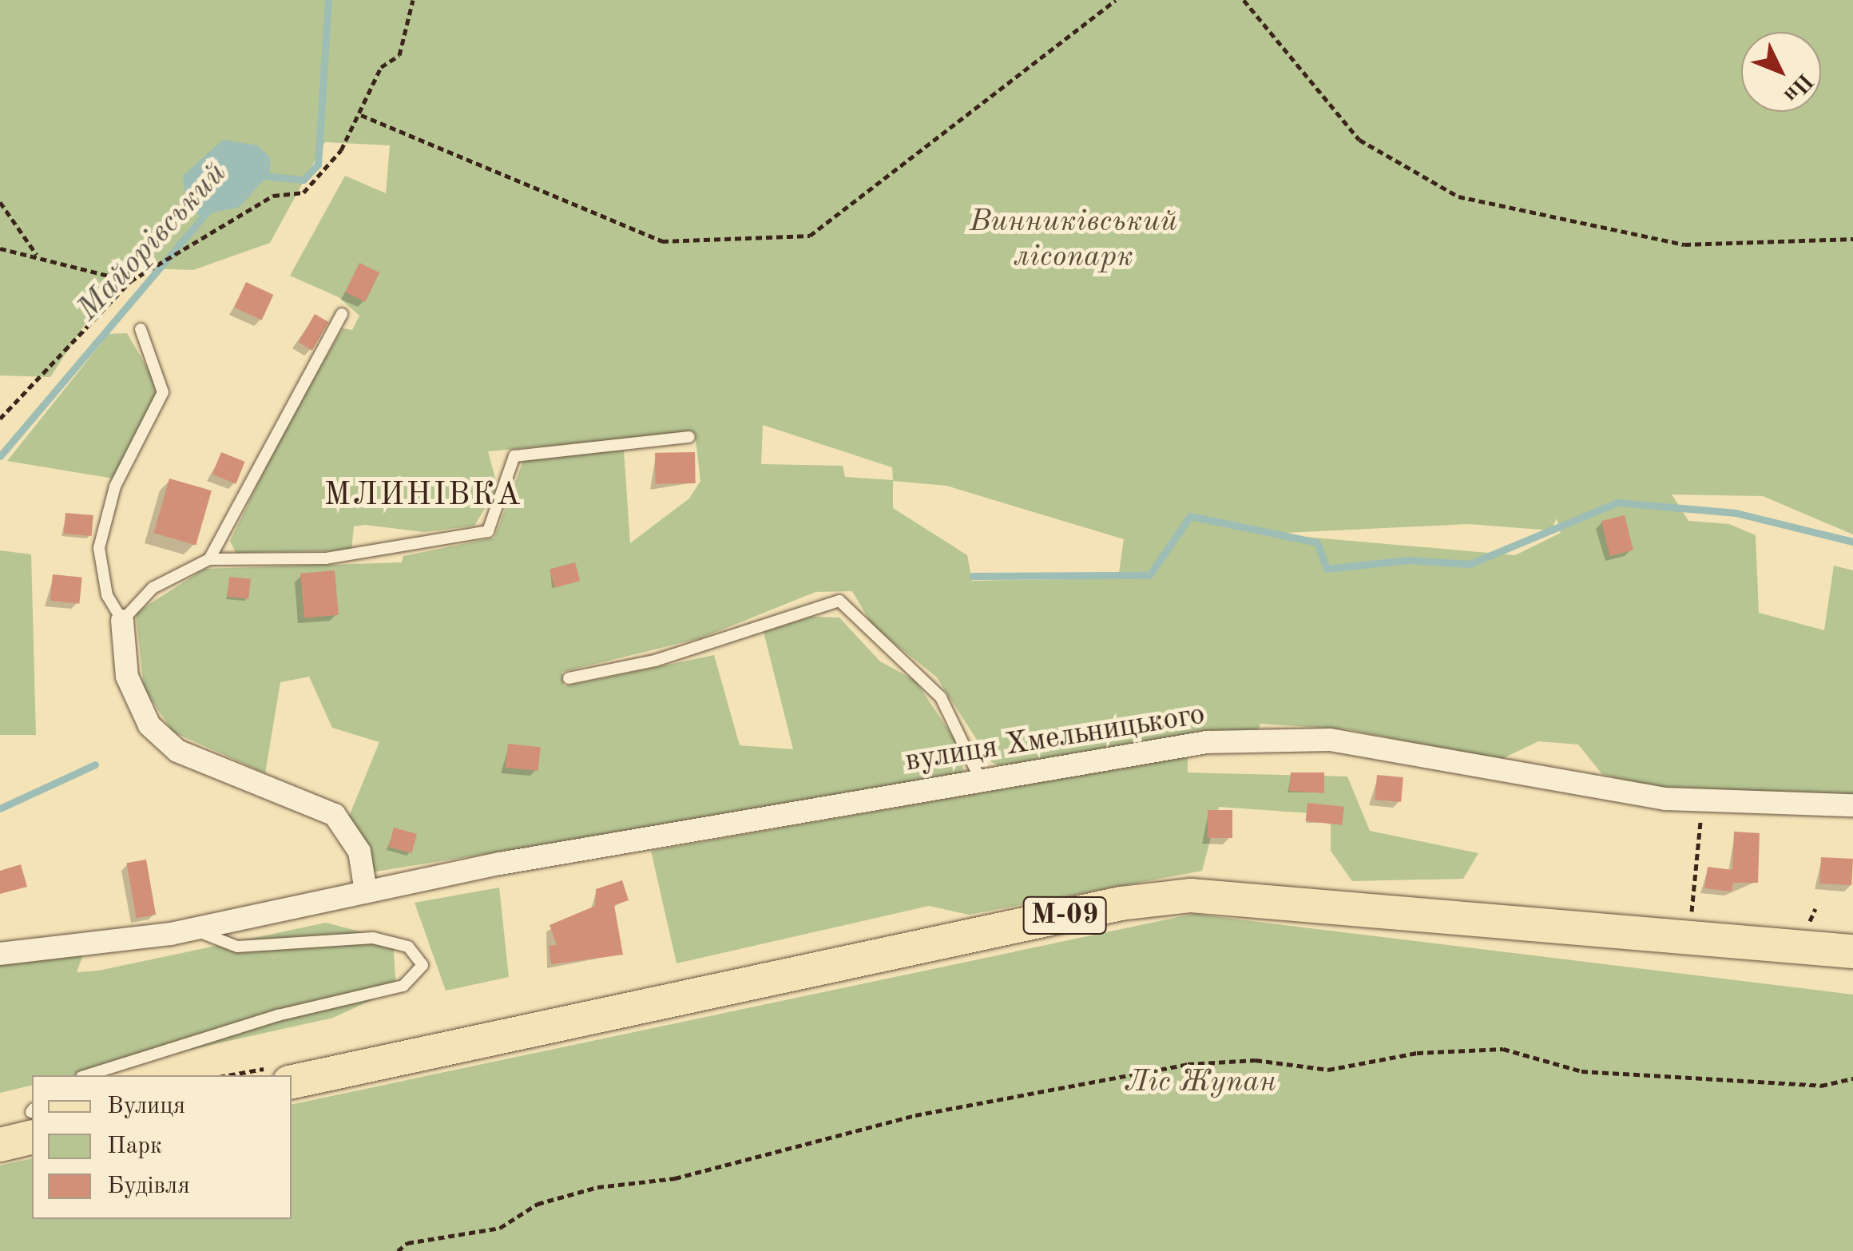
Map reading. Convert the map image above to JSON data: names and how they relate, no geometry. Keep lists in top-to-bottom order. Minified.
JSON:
{"streets":{"main road":["М-09"],"street":["вулиця Хмельницького"]},"districts":["МЛИНІВКА"],"water":["Майорівський"],"parks":["Винниківський лісопарк","Ліс Жупан"],"legend":["Вулиця","Парк","Будівля"],"north":"bottom right"}
